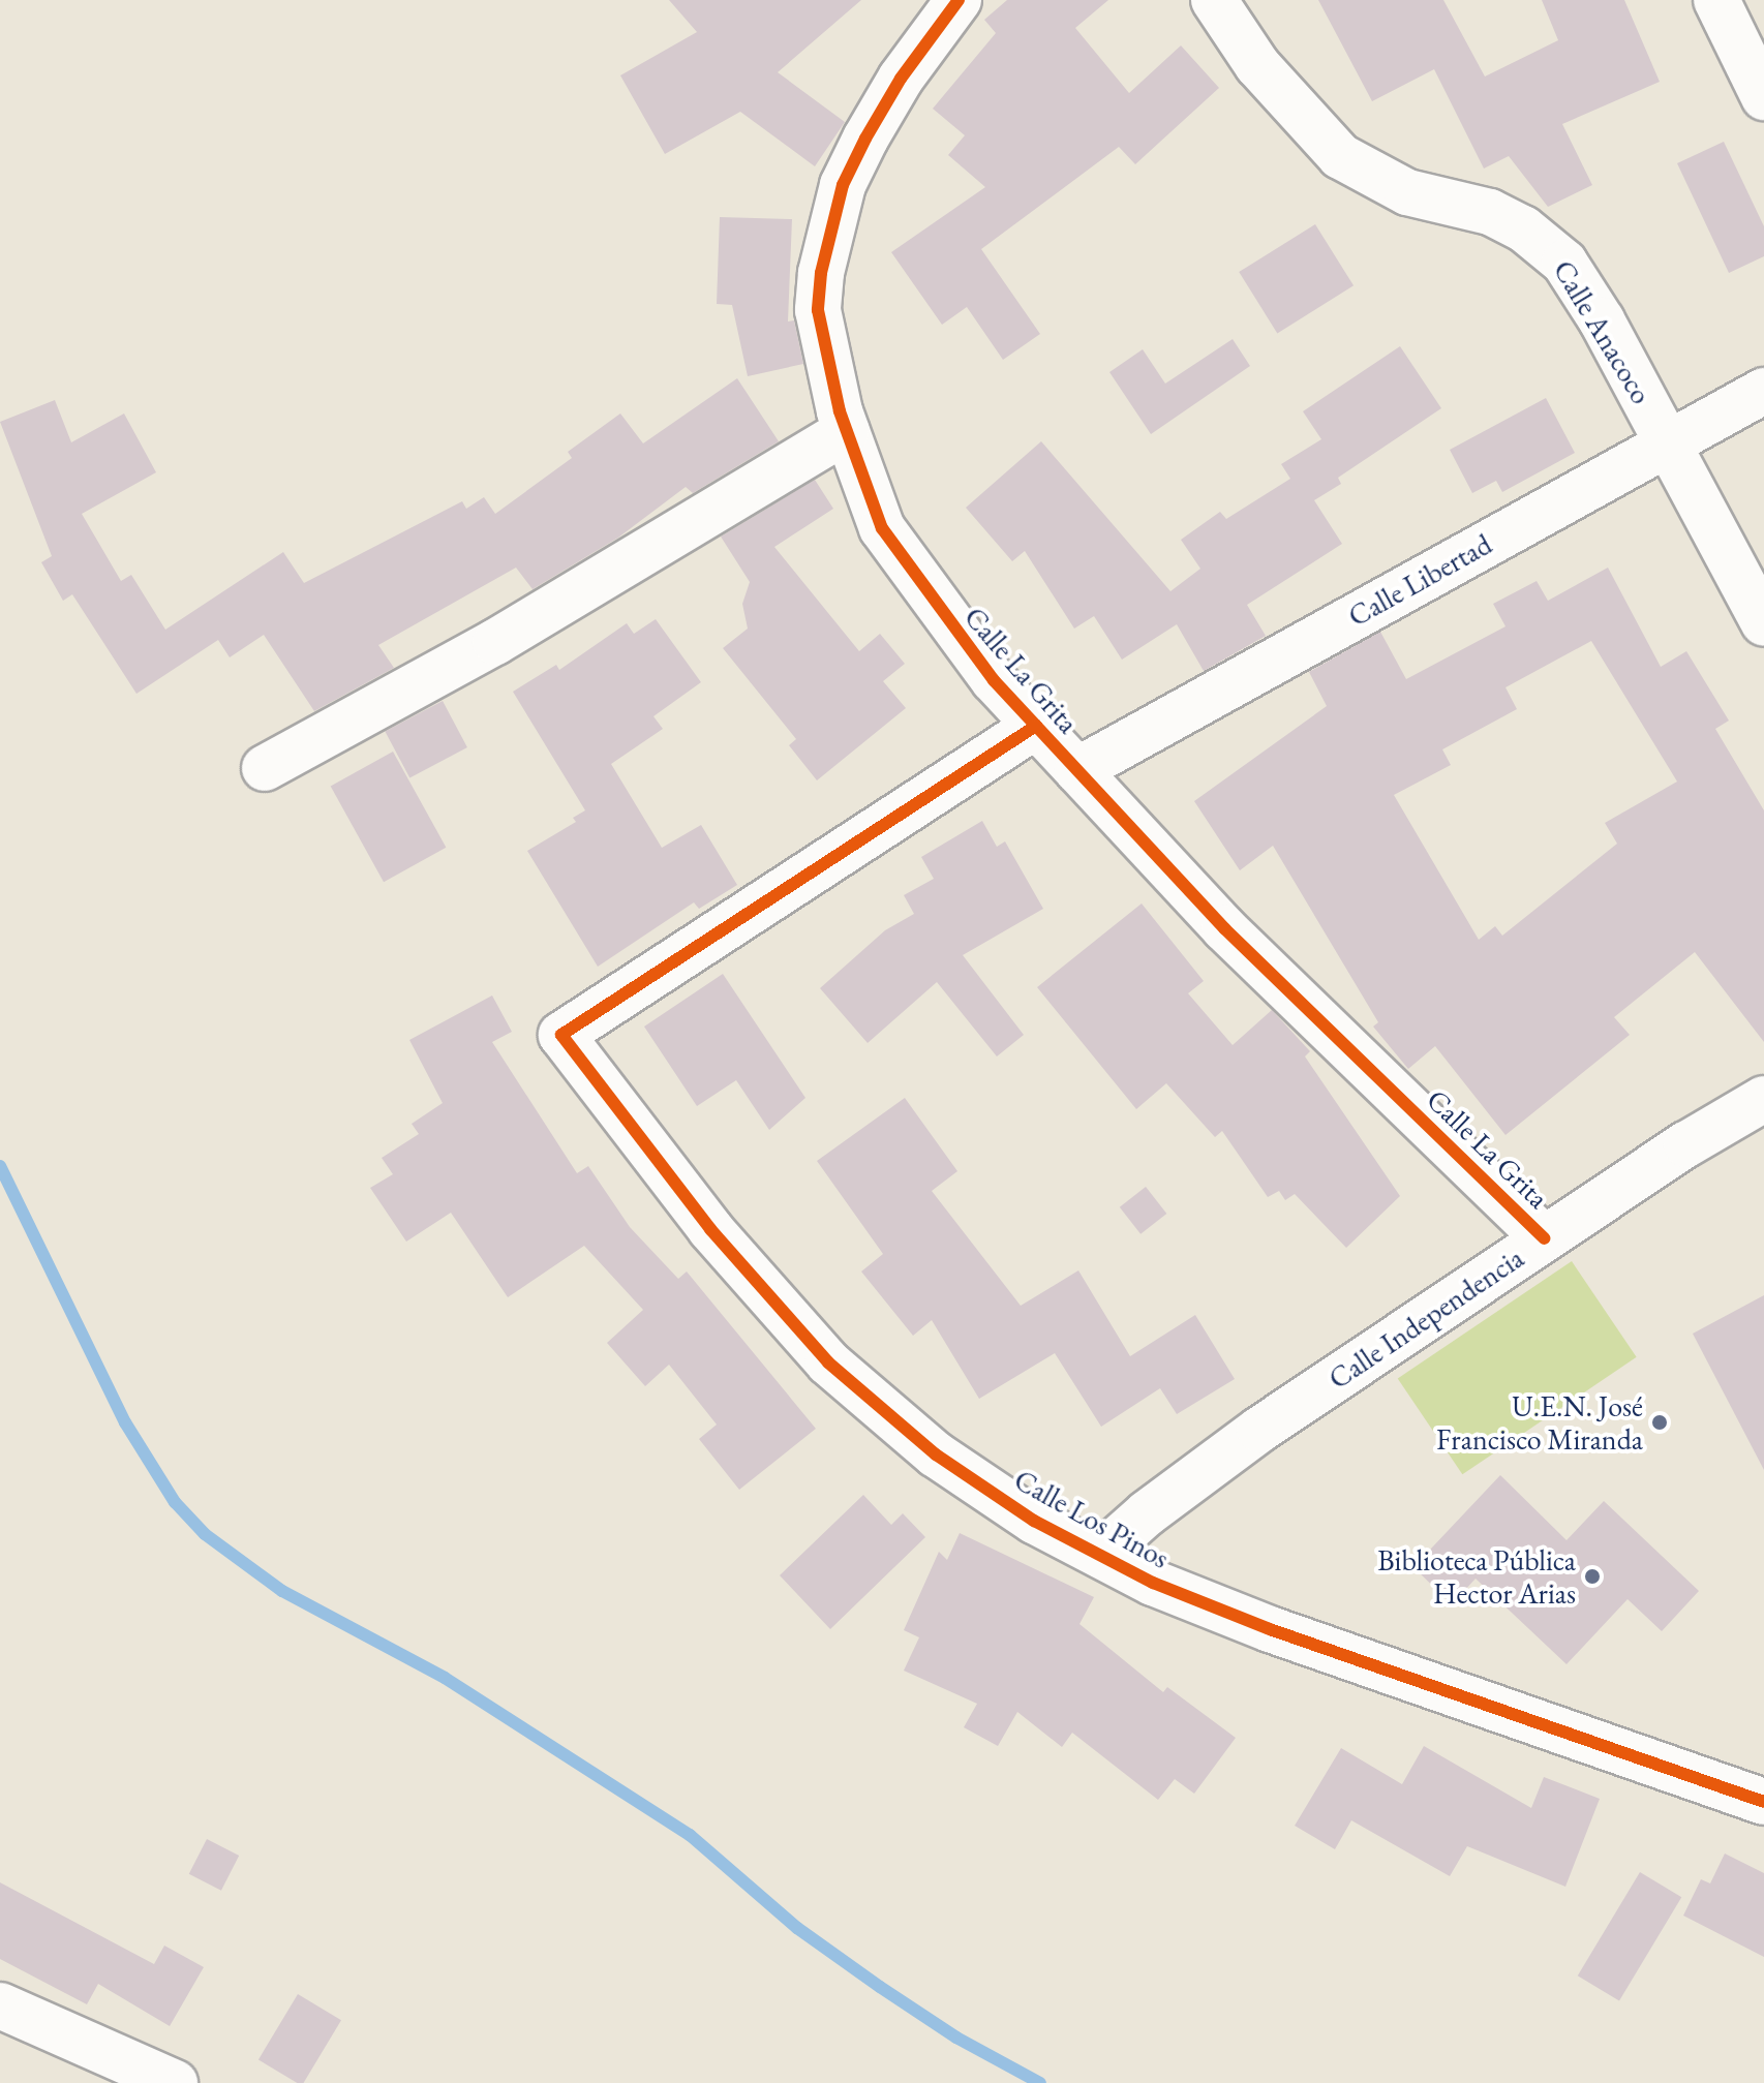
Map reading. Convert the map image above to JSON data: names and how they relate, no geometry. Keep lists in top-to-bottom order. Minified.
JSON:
{"streets":{"street":["Calle Anacoco","Calle Libertad","Calle La Grita","Calle Independencia","Calle Los Pinos"]},"crossings":[["Calle Anacoco","Calle Libertad"],["Calle Libertad","Calle La Grita"],["Calle La Grita","Calle Independencia"],["Calle La Grita","Calle Los Pinos"],["Calle Independencia","Calle Los Pinos"]],"places":["U.E.N. José Francisco Miranda","Biblioteca Pública Hector Arias"]}
